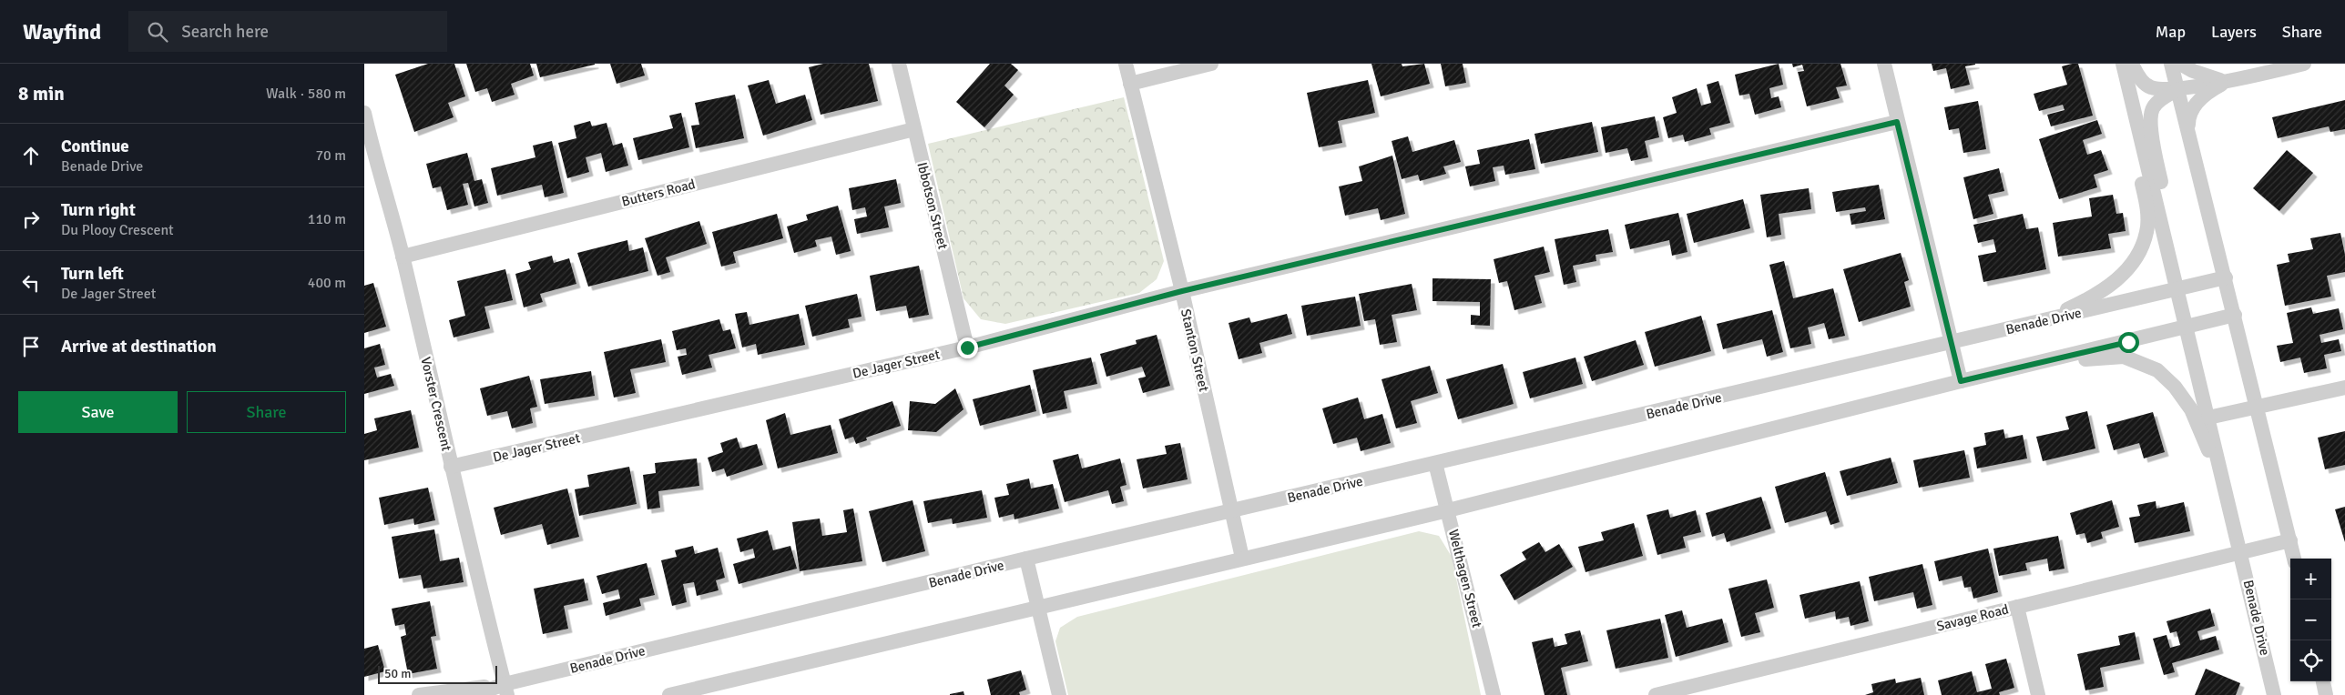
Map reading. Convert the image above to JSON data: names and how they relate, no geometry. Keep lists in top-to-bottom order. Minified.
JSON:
{"streets":{"street":["Butters Road","Ibbotson Street","Benade Drive","Stanton Street","De Jager Street","Vorster Crescent","Welthagen Street","Savage Road"]},"crossings":[["Butters Road","Ibbotson Street"],["Butters Road","Vorster Crescent"],["Ibbotson Street","De Jager Street"],["Benade Drive","Stanton Street"],["Benade Drive","Vorster Crescent"],["Benade Drive","Welthagen Street"],["Benade Drive","Savage Road"],["Stanton Street","De Jager Street"],["De Jager Street","Vorster Crescent"]],"scale_bar":"50 m","page":{"header":"Wayfind","search":"Search here","nav":["Map","Layers","Share"],"heading":["8 min","Walk · 580 m"],"list":[["Continue","Benade Drive","70 m"],["Turn right","Du Plooy Crescent","110 m"],["Turn left","De Jager Street","400 m"],"Arrive at destination"],"buttons":["Save","Share"],"map_buttons":["+","−"],"scale":"50 m"}}
